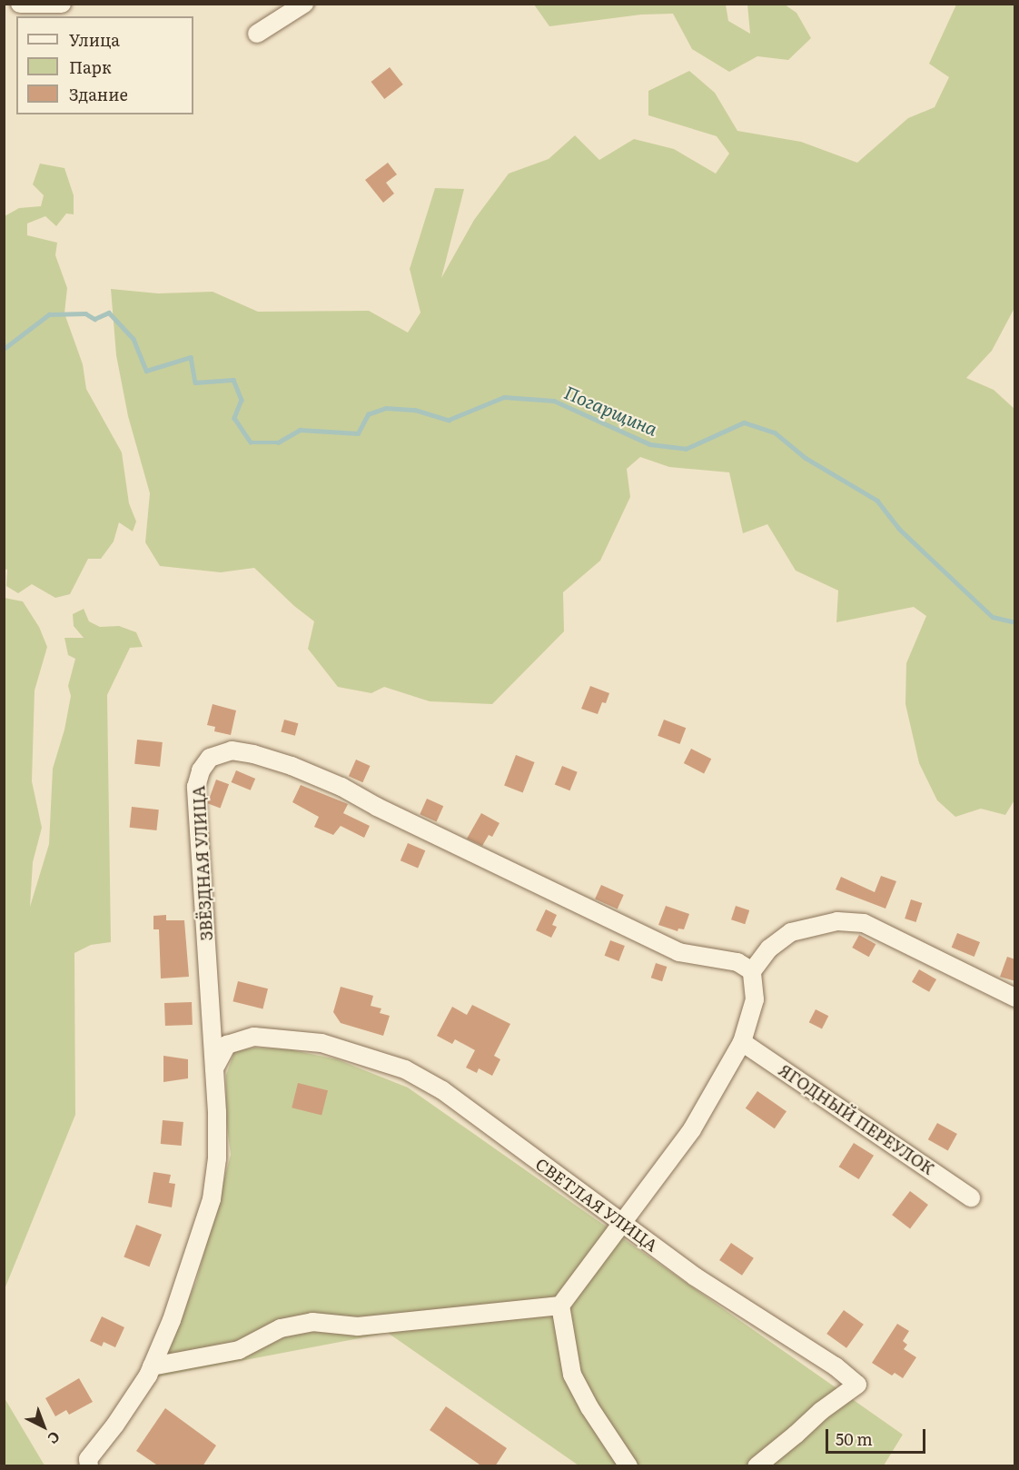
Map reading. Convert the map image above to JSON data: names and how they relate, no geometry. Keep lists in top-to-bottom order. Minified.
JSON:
{"streets":{"street":["ЗВЁЗДНАЯ УЛИЦА","ЯГОДНЫЙ ПЕРЕУЛОК","СВЕТЛАЯ УЛИЦА"]},"crossings":[["ЗВЁЗДНАЯ УЛИЦА","СВЕТЛАЯ УЛИЦА"]],"water":["Погарщина"],"legend":["Улица","Парк","Здание"],"scale_bar":"50 m","north":"bottom right"}
